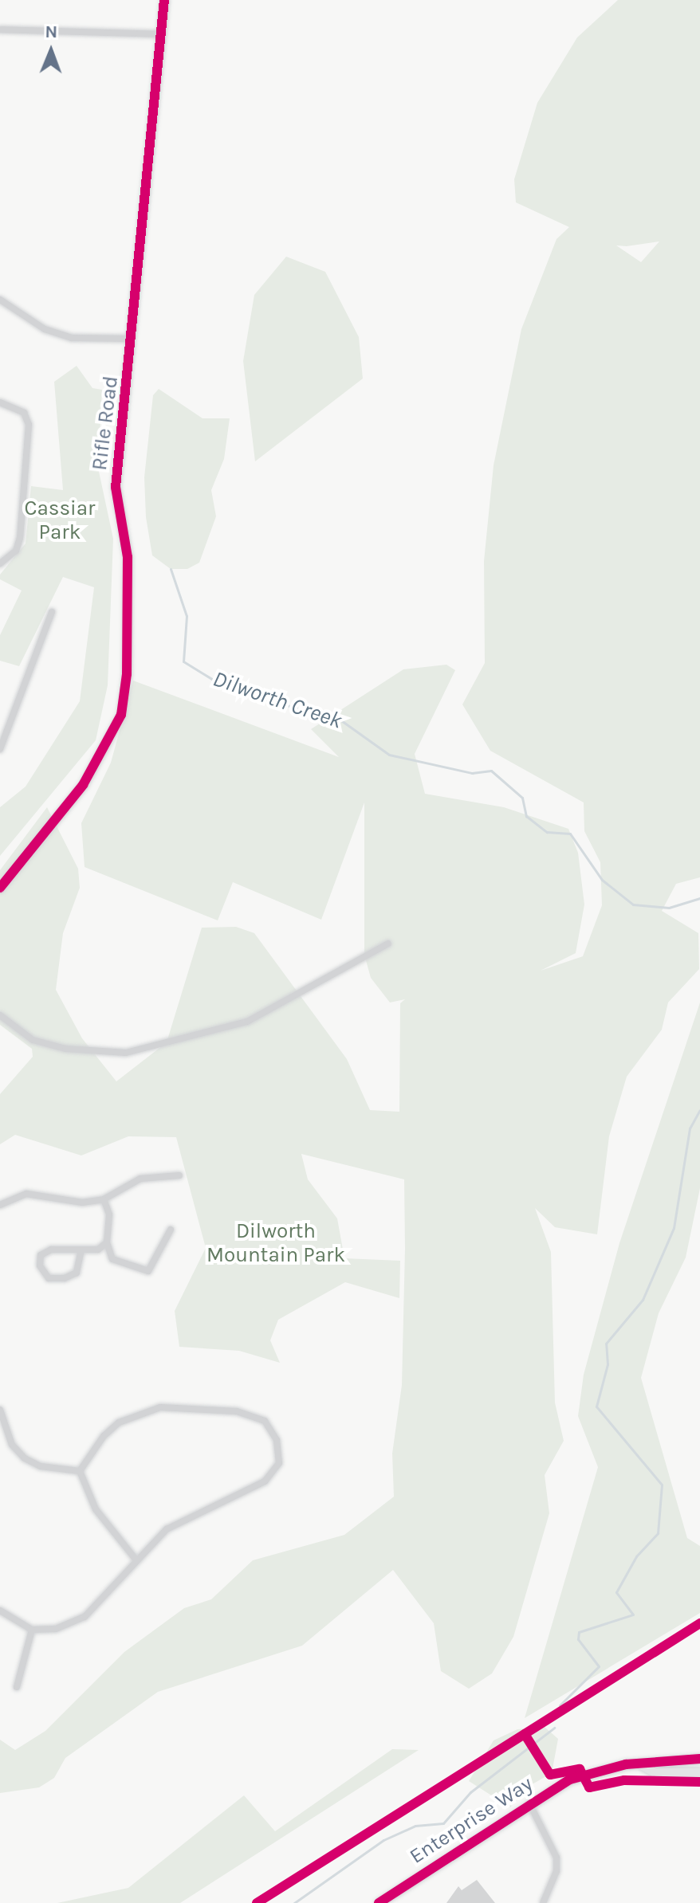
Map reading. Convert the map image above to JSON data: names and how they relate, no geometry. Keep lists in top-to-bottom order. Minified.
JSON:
{"streets":{"street":["Rifle Road","Enterprise Way"]},"water":["Dilworth Creek"],"parks":["Cassiar Park","Dilworth Mountain Park"],"north":"top"}
